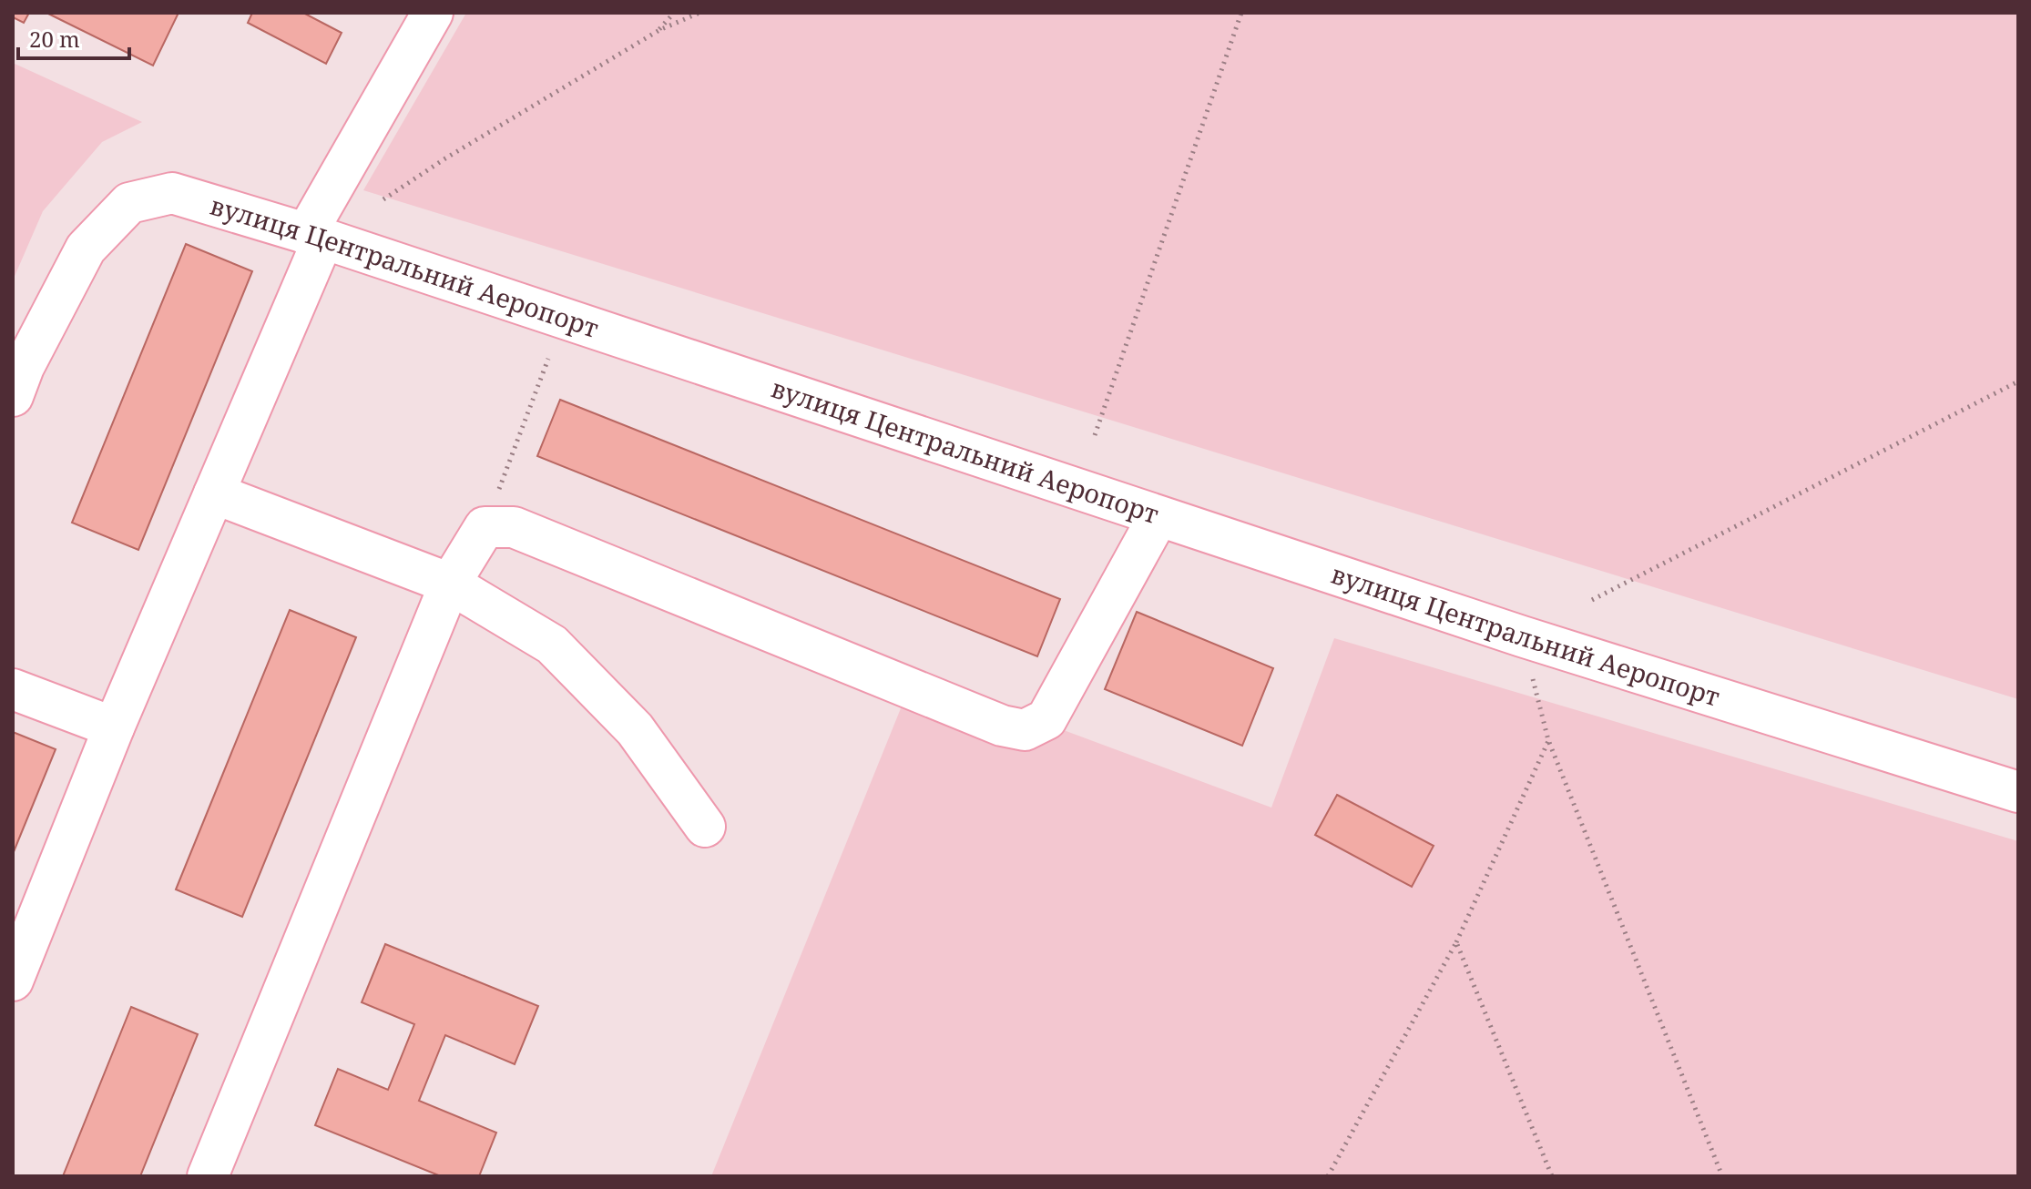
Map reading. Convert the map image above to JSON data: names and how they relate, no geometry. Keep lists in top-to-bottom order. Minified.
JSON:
{"streets":{"street":["вулиця Центральний Аеропорт"]},"scale_bar":"20 m"}
